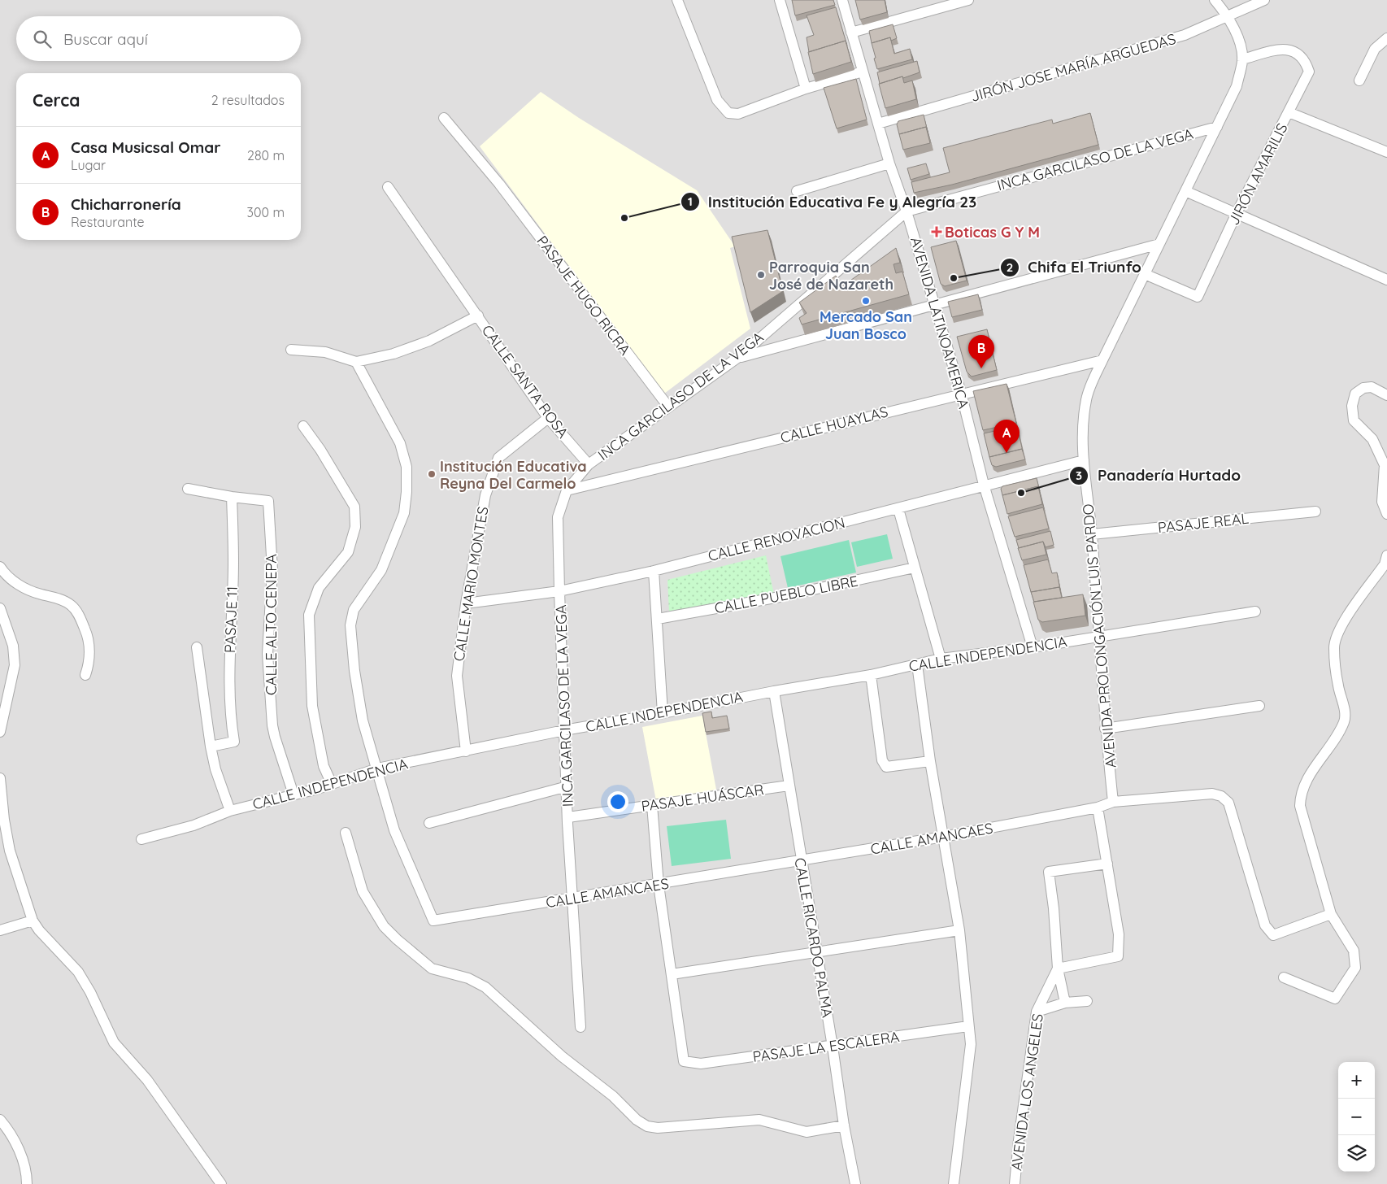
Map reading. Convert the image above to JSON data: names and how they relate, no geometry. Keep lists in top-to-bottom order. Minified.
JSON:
{"streets":{"street":["JIRÓN JOSE MARÍA ARGUEDAS","INCA GARCILASO DE LA VEGA","JIRÓN AMARILIS","PASAJE HUGO RICRA","AVENIDA LATINOAMERICA","CALLE SANTA ROSA","CALLE HUAYLAS","PASAJE REAL","CALLE RENOVACION","CALLE MARIO MONTES","CALLE PUEBLO LIBRE","PASAJE 11","CALLE ALTO CENEPA","AVENIDA PROLONGACIÓN LUIS PARDO","CALLE INDEPENDENCIA","PASAJE HUÁSCAR","CALLE AMANCAES","CALLE RICARDO PALMA","PASAJE LA ESCALERA","AVENIDA LOS ANGELES"]},"crossings":[["JIRÓN JOSE MARÍA ARGUEDAS","AVENIDA LATINOAMERICA"],["JIRÓN JOSE MARÍA ARGUEDAS","AVENIDA PROLONGACIÓN LUIS PARDO"],["INCA GARCILASO DE LA VEGA","PASAJE HUGO RICRA"],["INCA GARCILASO DE LA VEGA","AVENIDA LATINOAMERICA"],["INCA GARCILASO DE LA VEGA","CALLE SANTA ROSA"],["INCA GARCILASO DE LA VEGA","CALLE HUAYLAS"],["INCA GARCILASO DE LA VEGA","CALLE RENOVACION"],["INCA GARCILASO DE LA VEGA","AVENIDA PROLONGACIÓN LUIS PARDO"],["INCA GARCILASO DE LA VEGA","CALLE INDEPENDENCIA"],["INCA GARCILASO DE LA VEGA","PASAJE HUÁSCAR"],["INCA GARCILASO DE LA VEGA","CALLE AMANCAES"],["JIRÓN AMARILIS","AVENIDA PROLONGACIÓN LUIS PARDO"],["AVENIDA LATINOAMERICA","CALLE HUAYLAS"],["AVENIDA LATINOAMERICA","CALLE RENOVACION"],["AVENIDA LATINOAMERICA","CALLE INDEPENDENCIA"],["CALLE SANTA ROSA","CALLE MARIO MONTES"],["CALLE HUAYLAS","AVENIDA PROLONGACIÓN LUIS PARDO"],["PASAJE REAL","AVENIDA PROLONGACIÓN LUIS PARDO"],["CALLE RENOVACION","CALLE MARIO MONTES"],["CALLE RENOVACION","AVENIDA PROLONGACIÓN LUIS PARDO"],["CALLE MARIO MONTES","CALLE INDEPENDENCIA"],["PASAJE 11","CALLE ALTO CENEPA"],["CALLE ALTO CENEPA","CALLE INDEPENDENCIA"],["AVENIDA PROLONGACIÓN LUIS PARDO","CALLE INDEPENDENCIA"],["AVENIDA PROLONGACIÓN LUIS PARDO","CALLE AMANCAES"],["CALLE INDEPENDENCIA","CALLE AMANCAES"],["CALLE INDEPENDENCIA","CALLE RICARDO PALMA"],["PASAJE HUÁSCAR","CALLE RICARDO PALMA"],["CALLE AMANCAES","CALLE RICARDO PALMA"],["CALLE RICARDO PALMA","PASAJE LA ESCALERA"]],"places":{"other":["Institución Educativa Fe y Alegría 23","Parroquia San José de Nazareth","Chifa El Triunfo","Mercado San Juan Bosco","Institución Educativa Reyna Del Carmelo","Panadería Hurtado"],"health":["Boticas G Y M"]},"page":{"search":"Buscar aquí","heading":["Cerca","2 resultados"],"list":[{"mark":"A","name":"Casa Musicsal Omar","note":"Lugar","value":"280 m"},{"mark":"B","name":"Chicharronería","note":"Restaurante","value":"300 m"}],"pins":["B","A"],"map_buttons":["+","−"]}}
